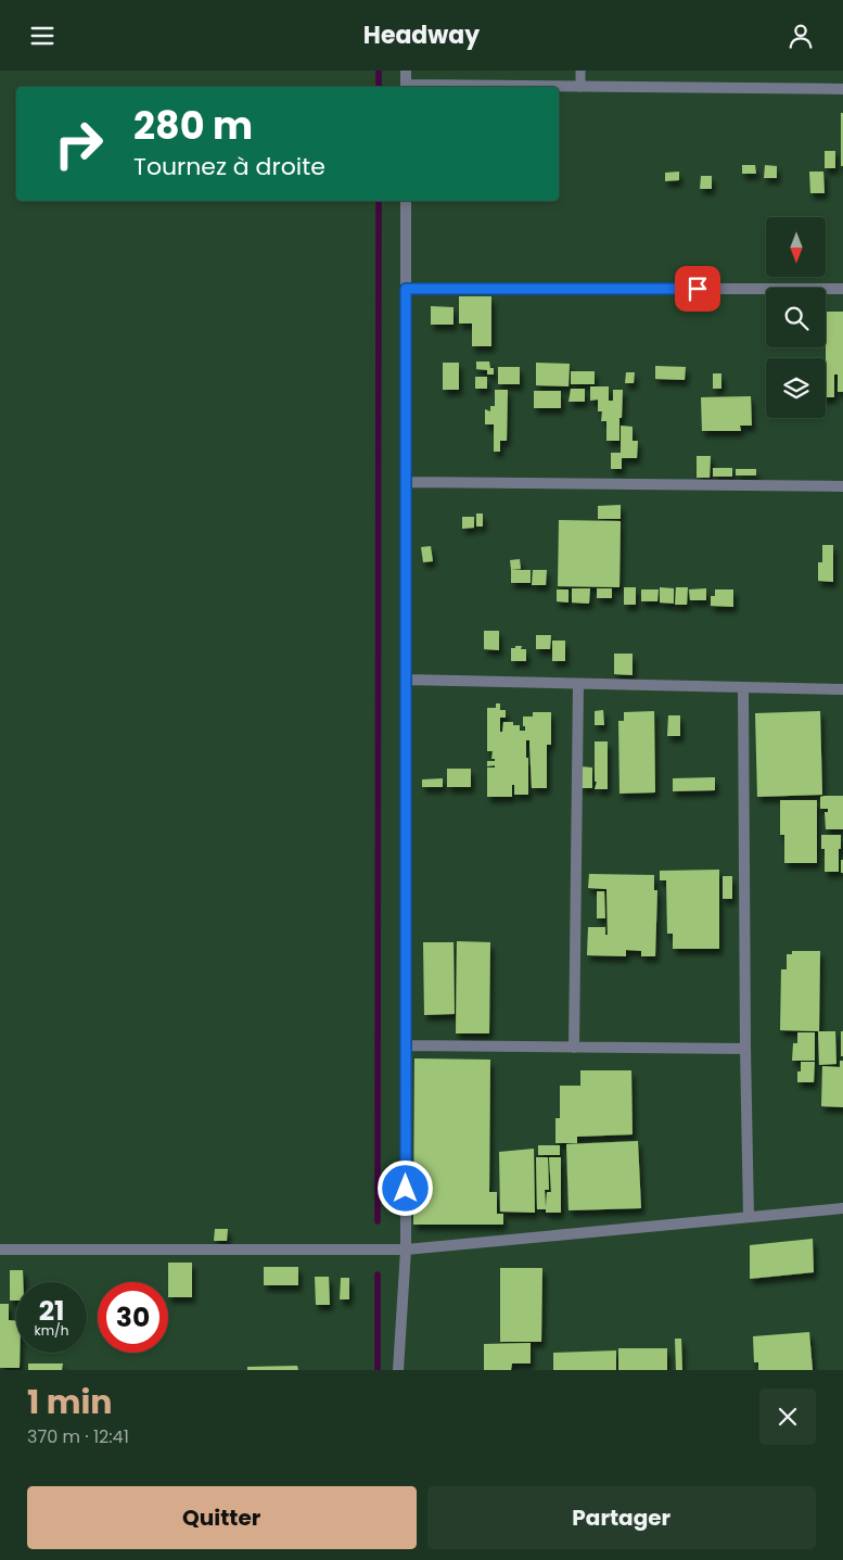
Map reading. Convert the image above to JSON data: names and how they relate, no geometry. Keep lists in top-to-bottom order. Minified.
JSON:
{"north":"bottom","page":{"header":"Headway","turn":["280 m","Tournez à droite"],"speed":"21 km/h","limit":"30","heading":["1 min","370 m · 12:41"],"buttons":["Quitter","Partager"]}}
